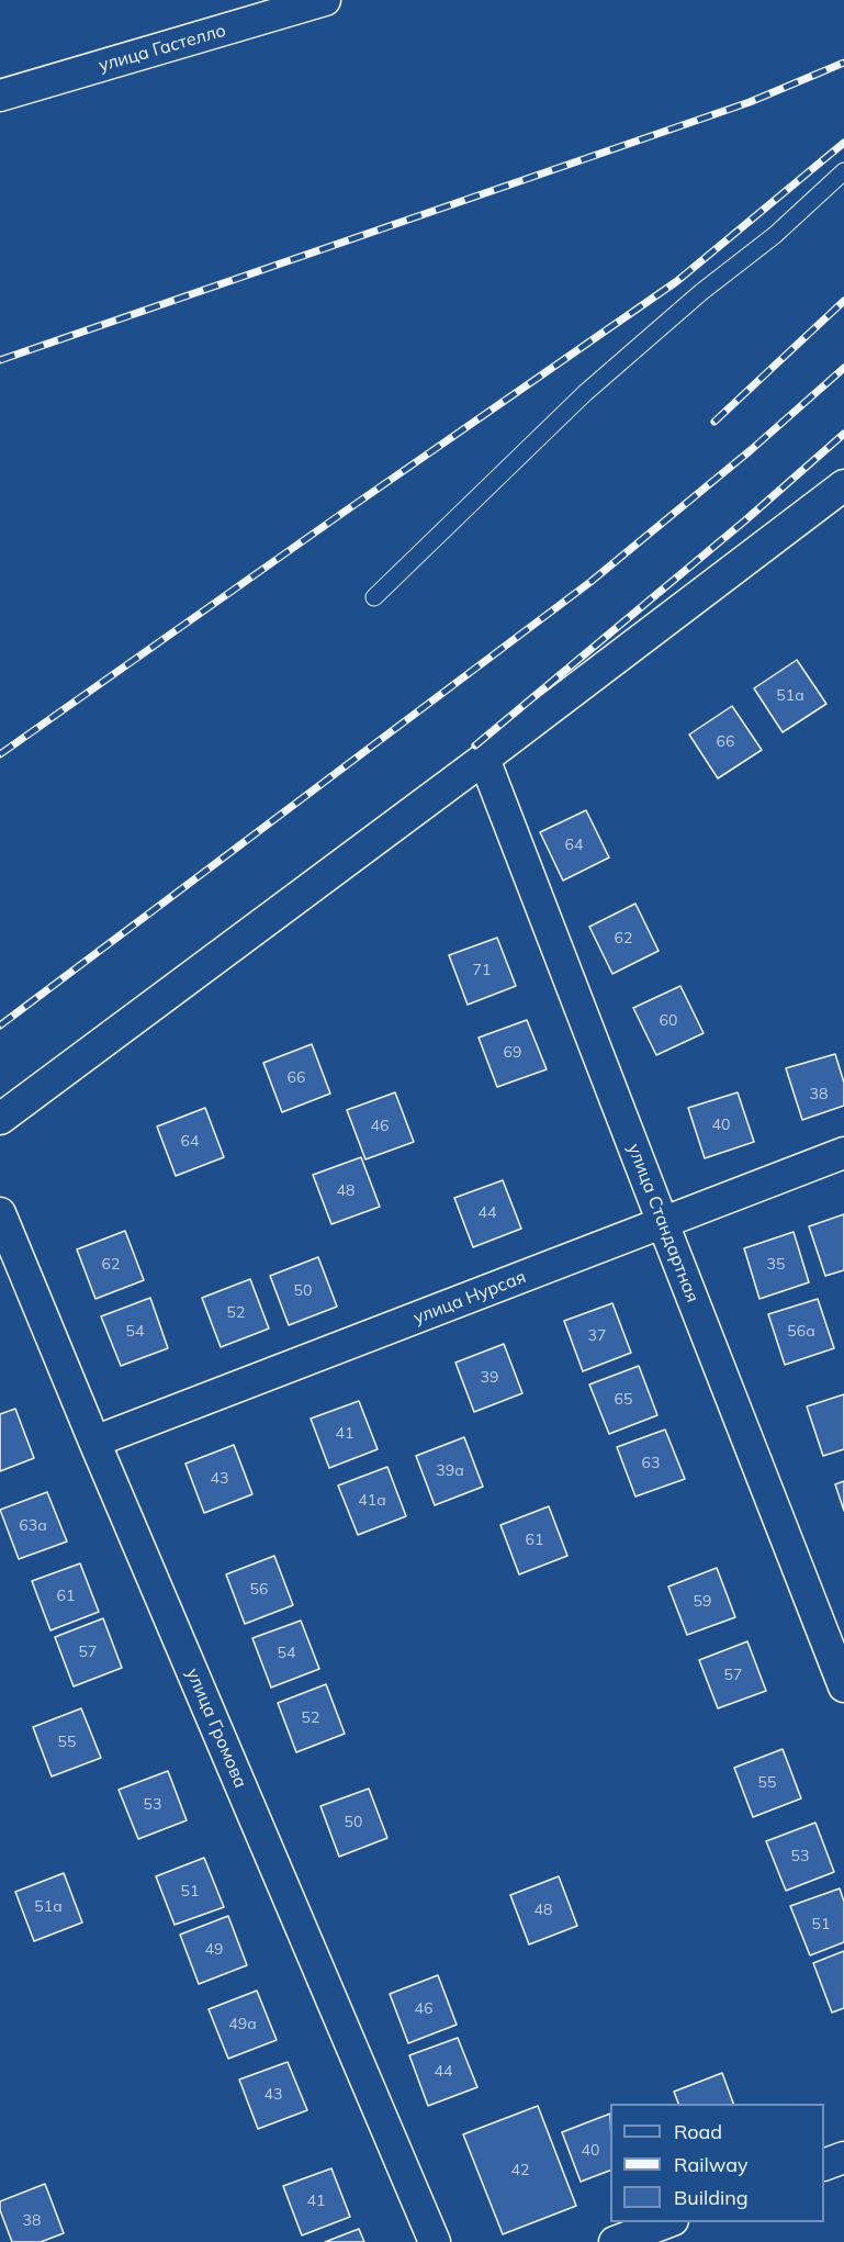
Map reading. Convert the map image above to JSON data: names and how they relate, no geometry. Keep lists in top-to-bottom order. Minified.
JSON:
{"streets":{"street":["улица Гастелло","улица Стандартная","улица Нурсая","улица Громова"]},"crossings":[["улица Стандартная","улица Нурсая"],["улица Нурсая","улица Громова"]],"house_numbers":["51а","66","64","62","71","60","69","66","38","40","46","64","48","44","62","35","50","52","54","56а","37","39","65","41","63","39а","43","41а","63а","61","56","61","59","57","54","57","52","55","55","53","50","53","51","51а","48","51","49","46","49а","44","43","40","42","41","38"],"legend":["Road","Railway","Building"]}
